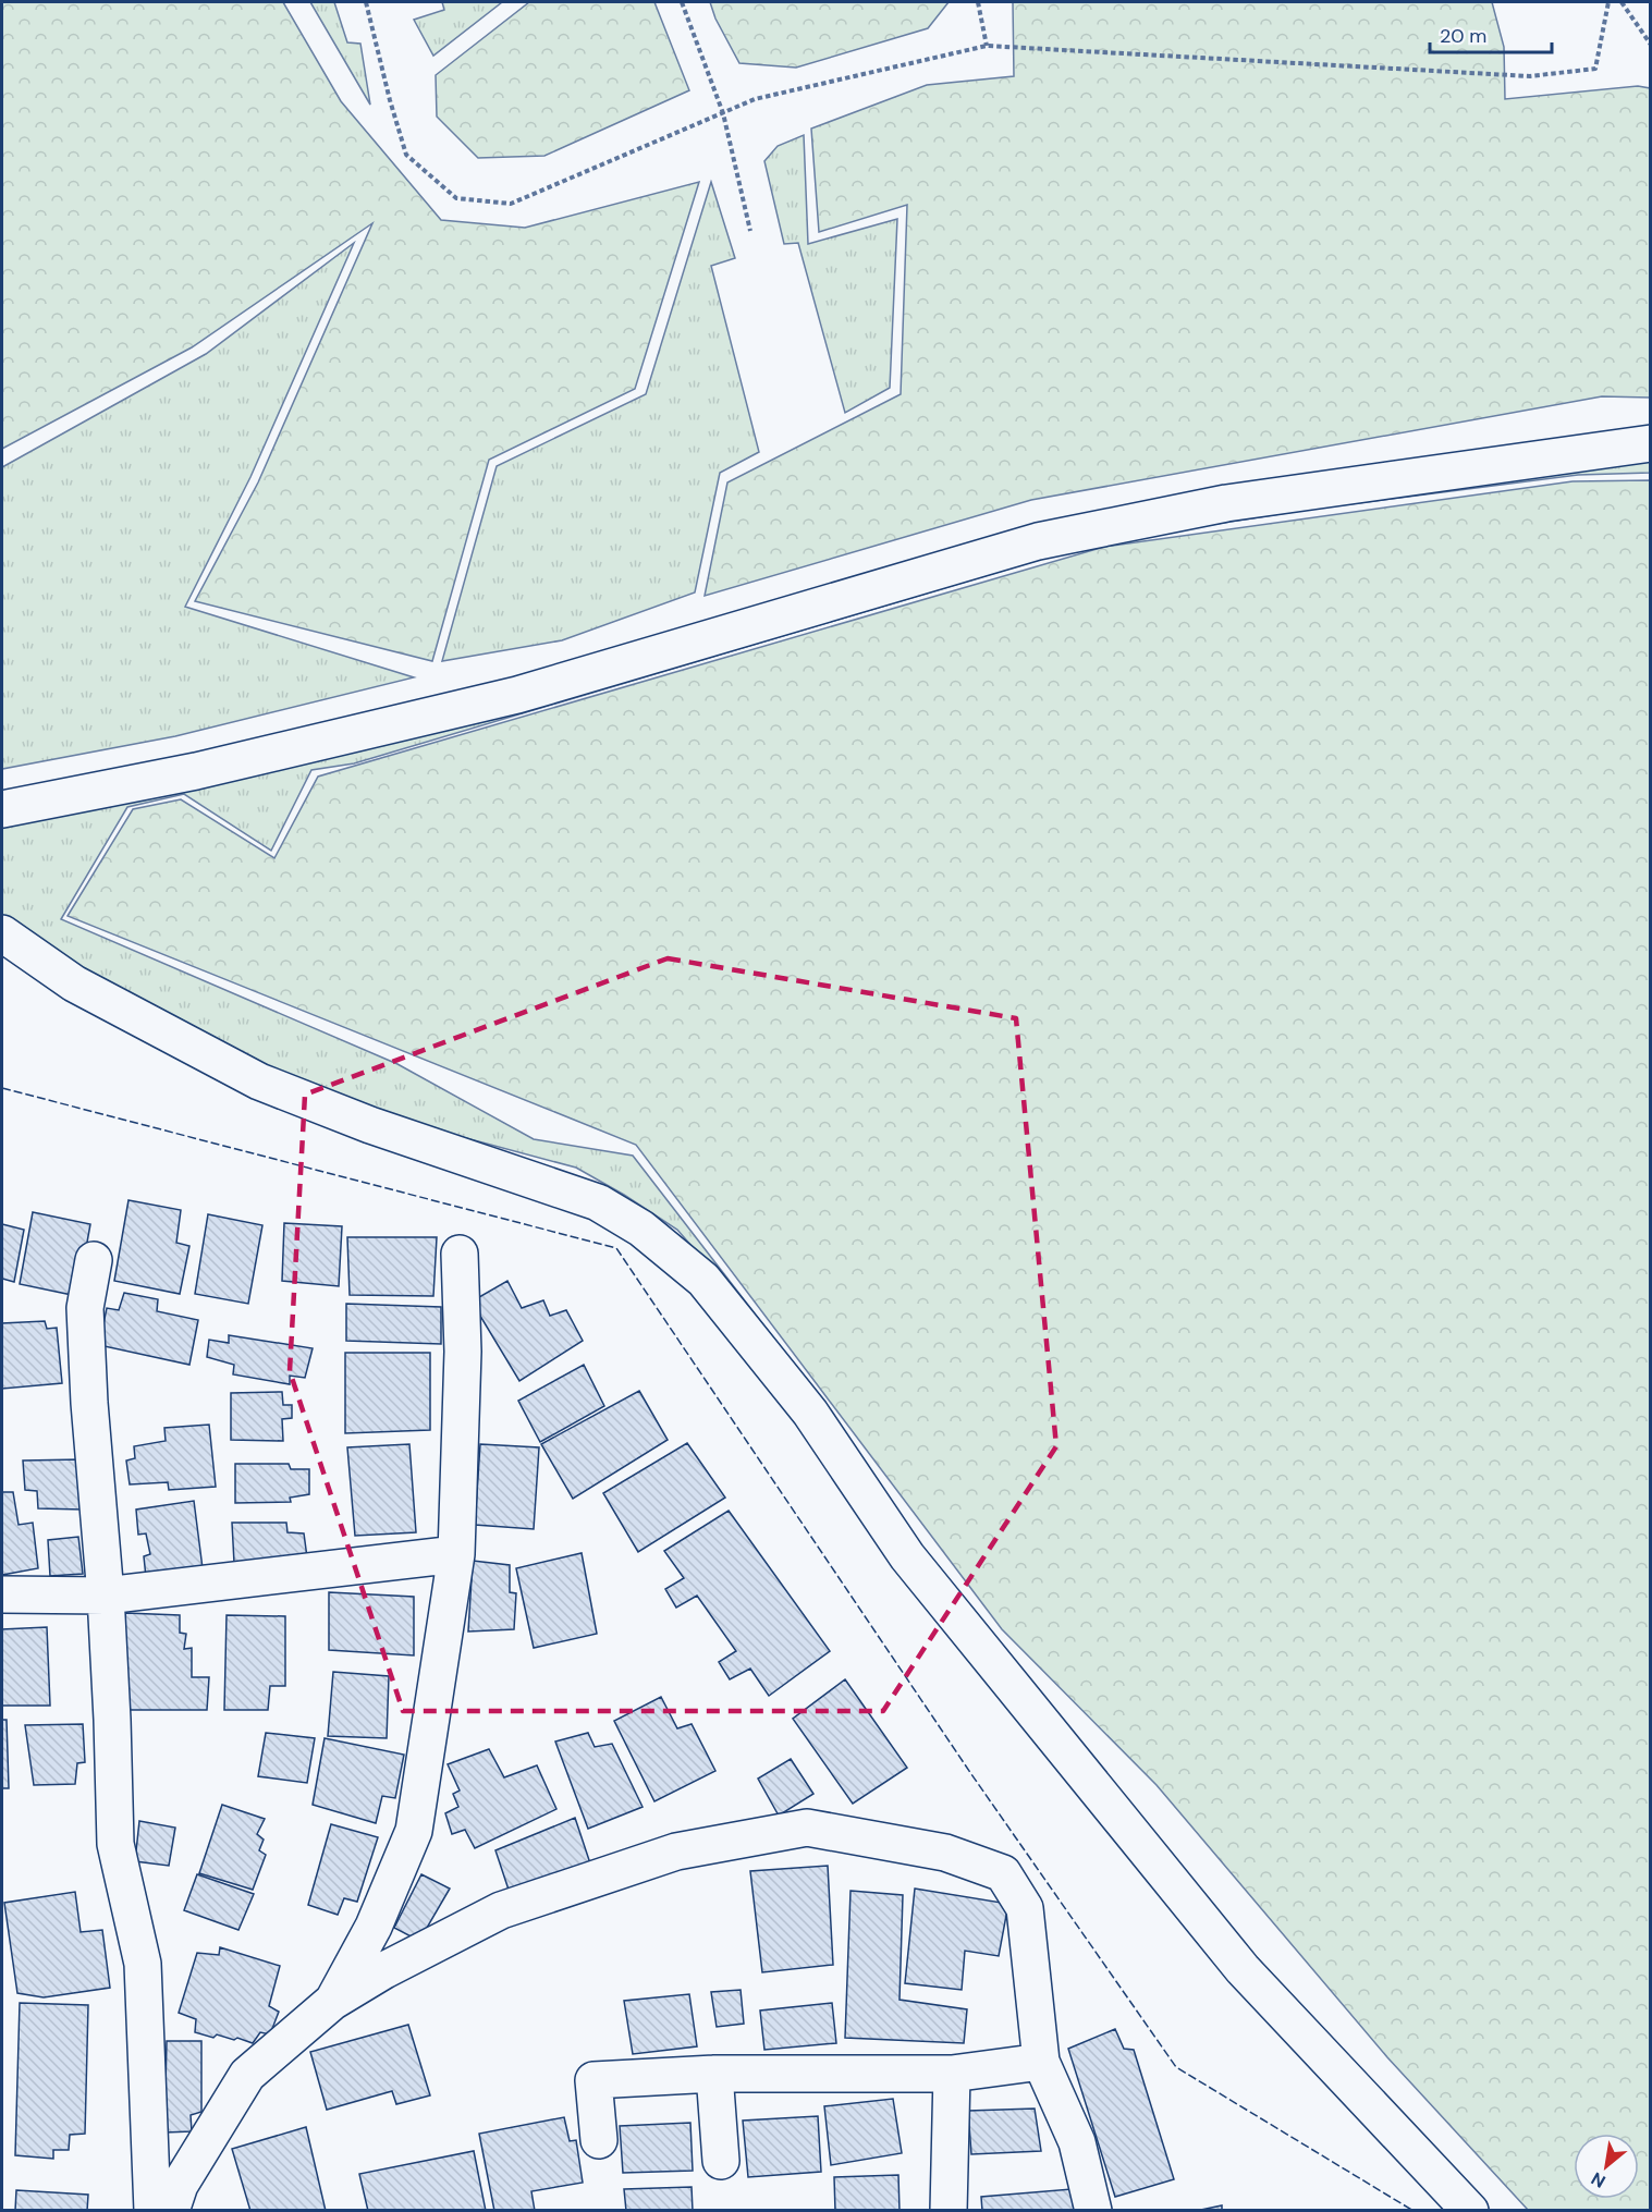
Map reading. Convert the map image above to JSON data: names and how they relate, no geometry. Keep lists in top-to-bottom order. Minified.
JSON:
{"scale_bar":"20 m","north":"bottom left"}
